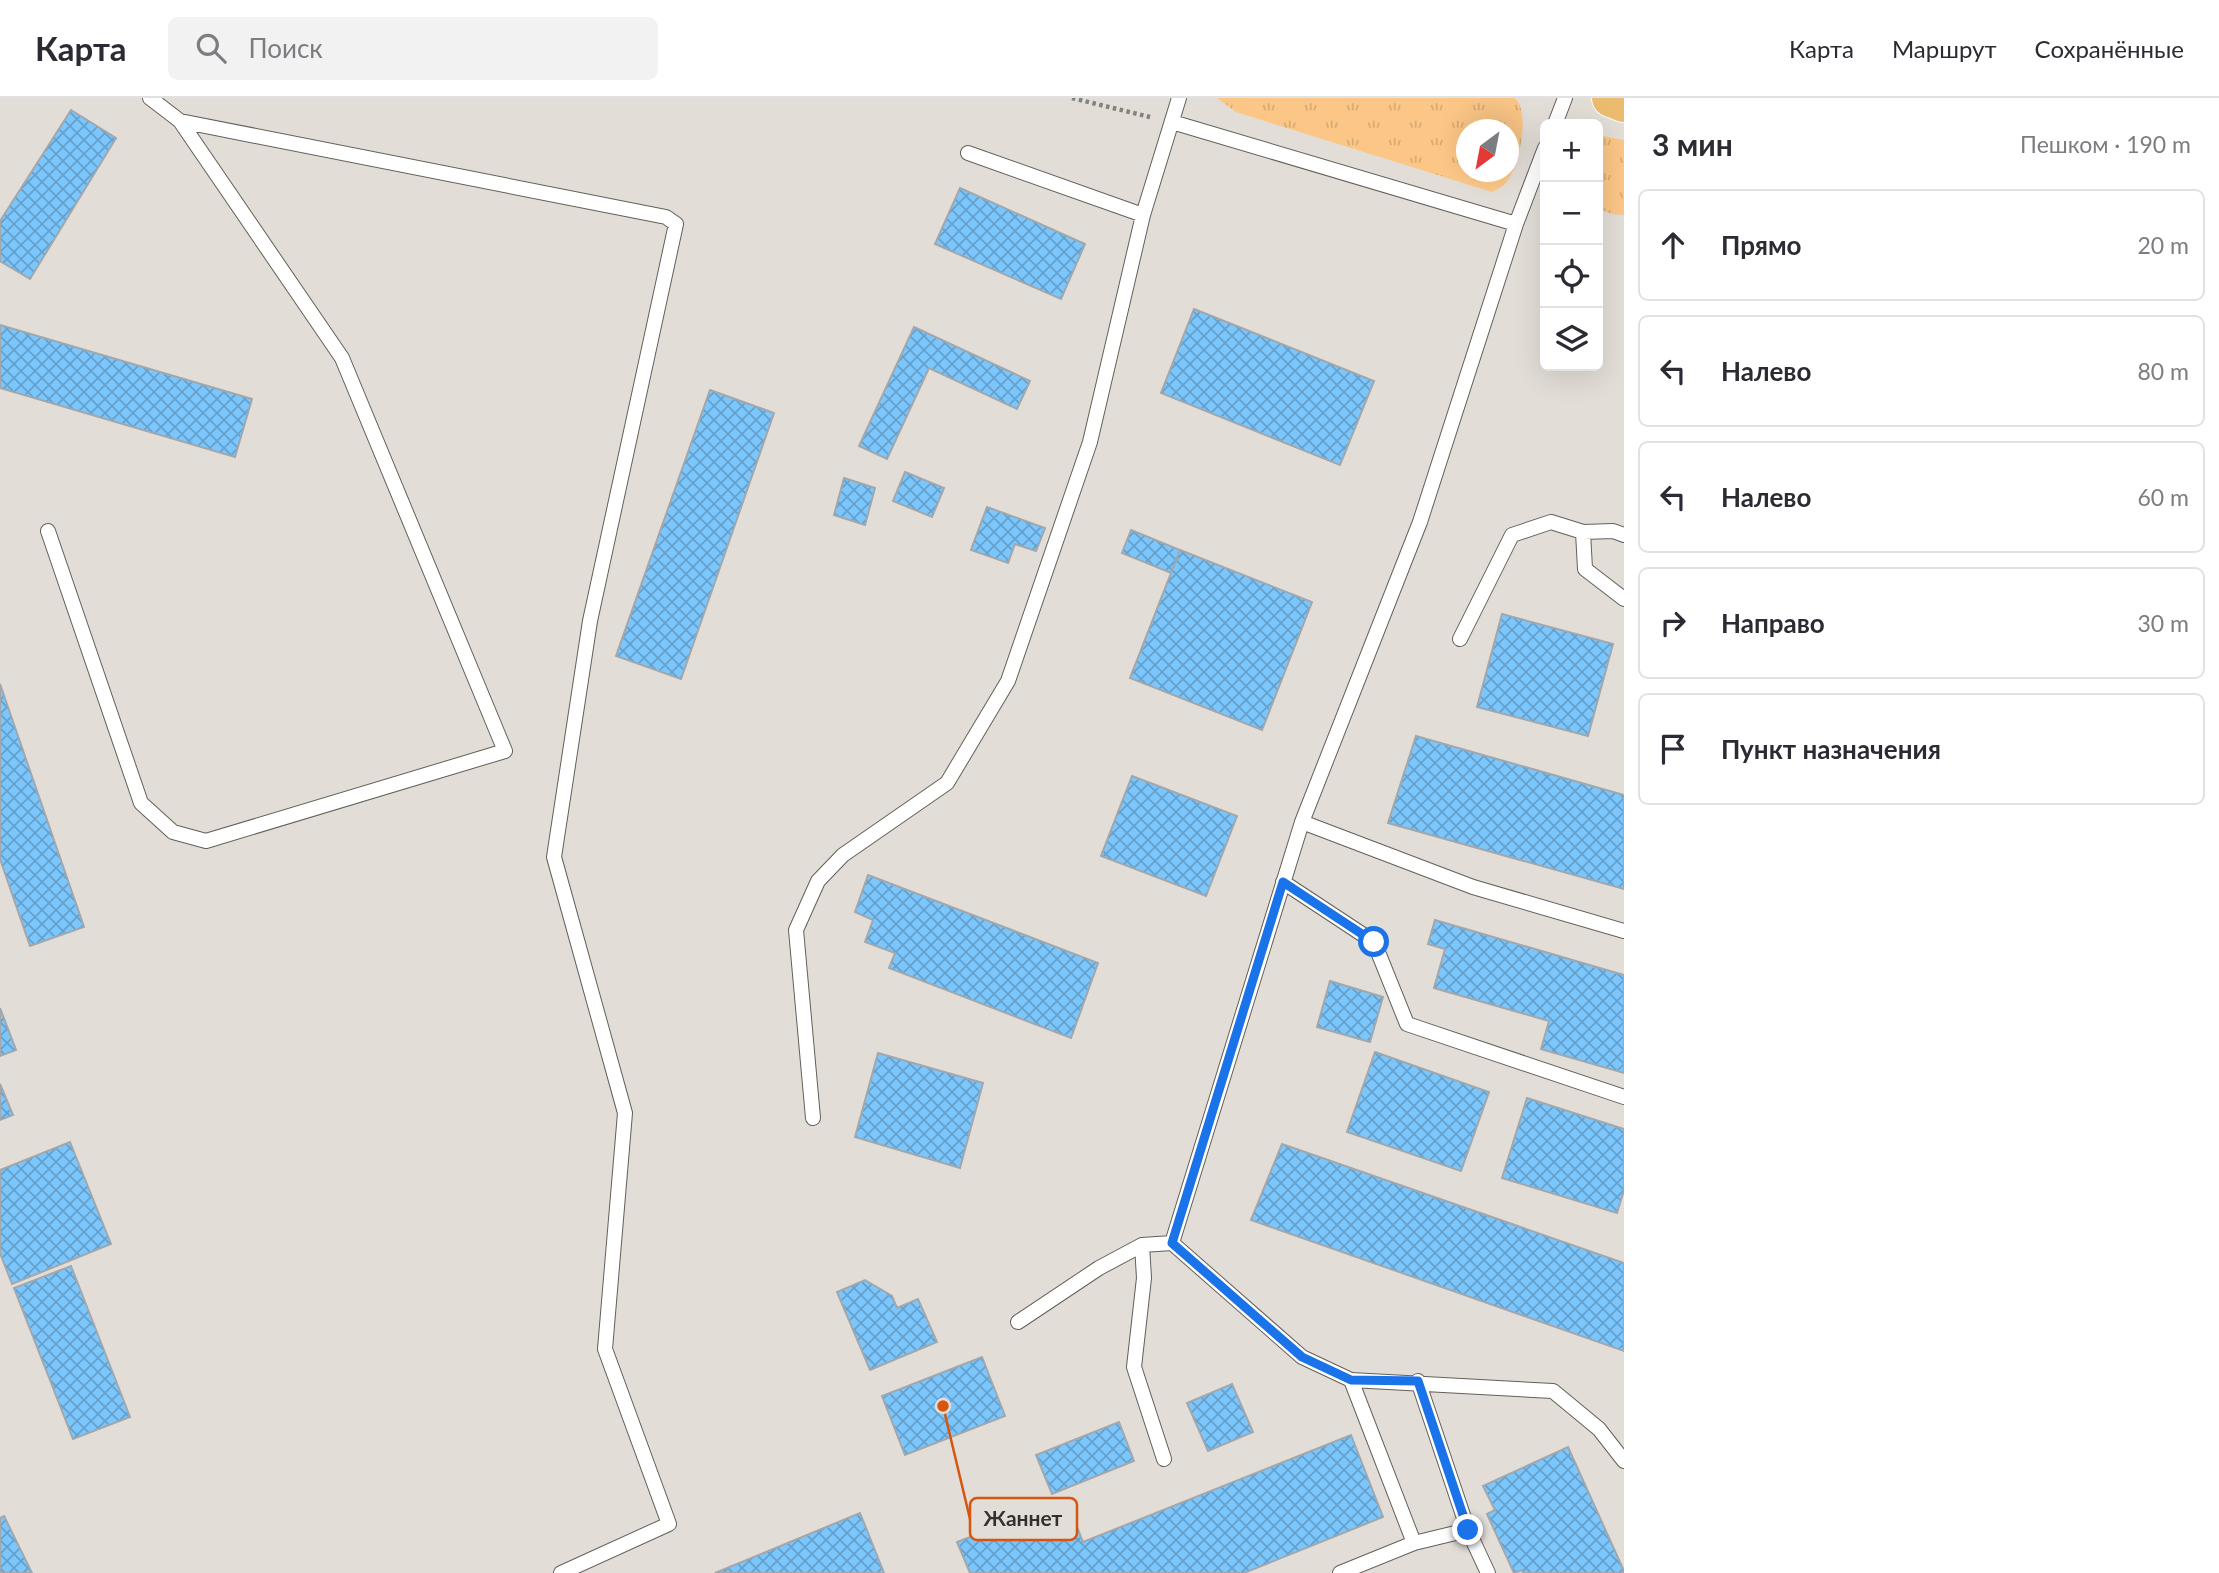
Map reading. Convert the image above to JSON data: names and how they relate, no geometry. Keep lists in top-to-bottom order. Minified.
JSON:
{"places":["Жаннет"],"north":"bottom left","page":{"header":"Карта","search":"Поиск","nav":["Карта","Маршрут","Сохранённые"],"heading":["3 мин","Пешком · 190 m"],"map_buttons":["+","−"],"list":[["Прямо","20 m"],["Налево","80 m"],["Налево","60 m"],["Направо","30 m"],"Пункт назначения"]}}
